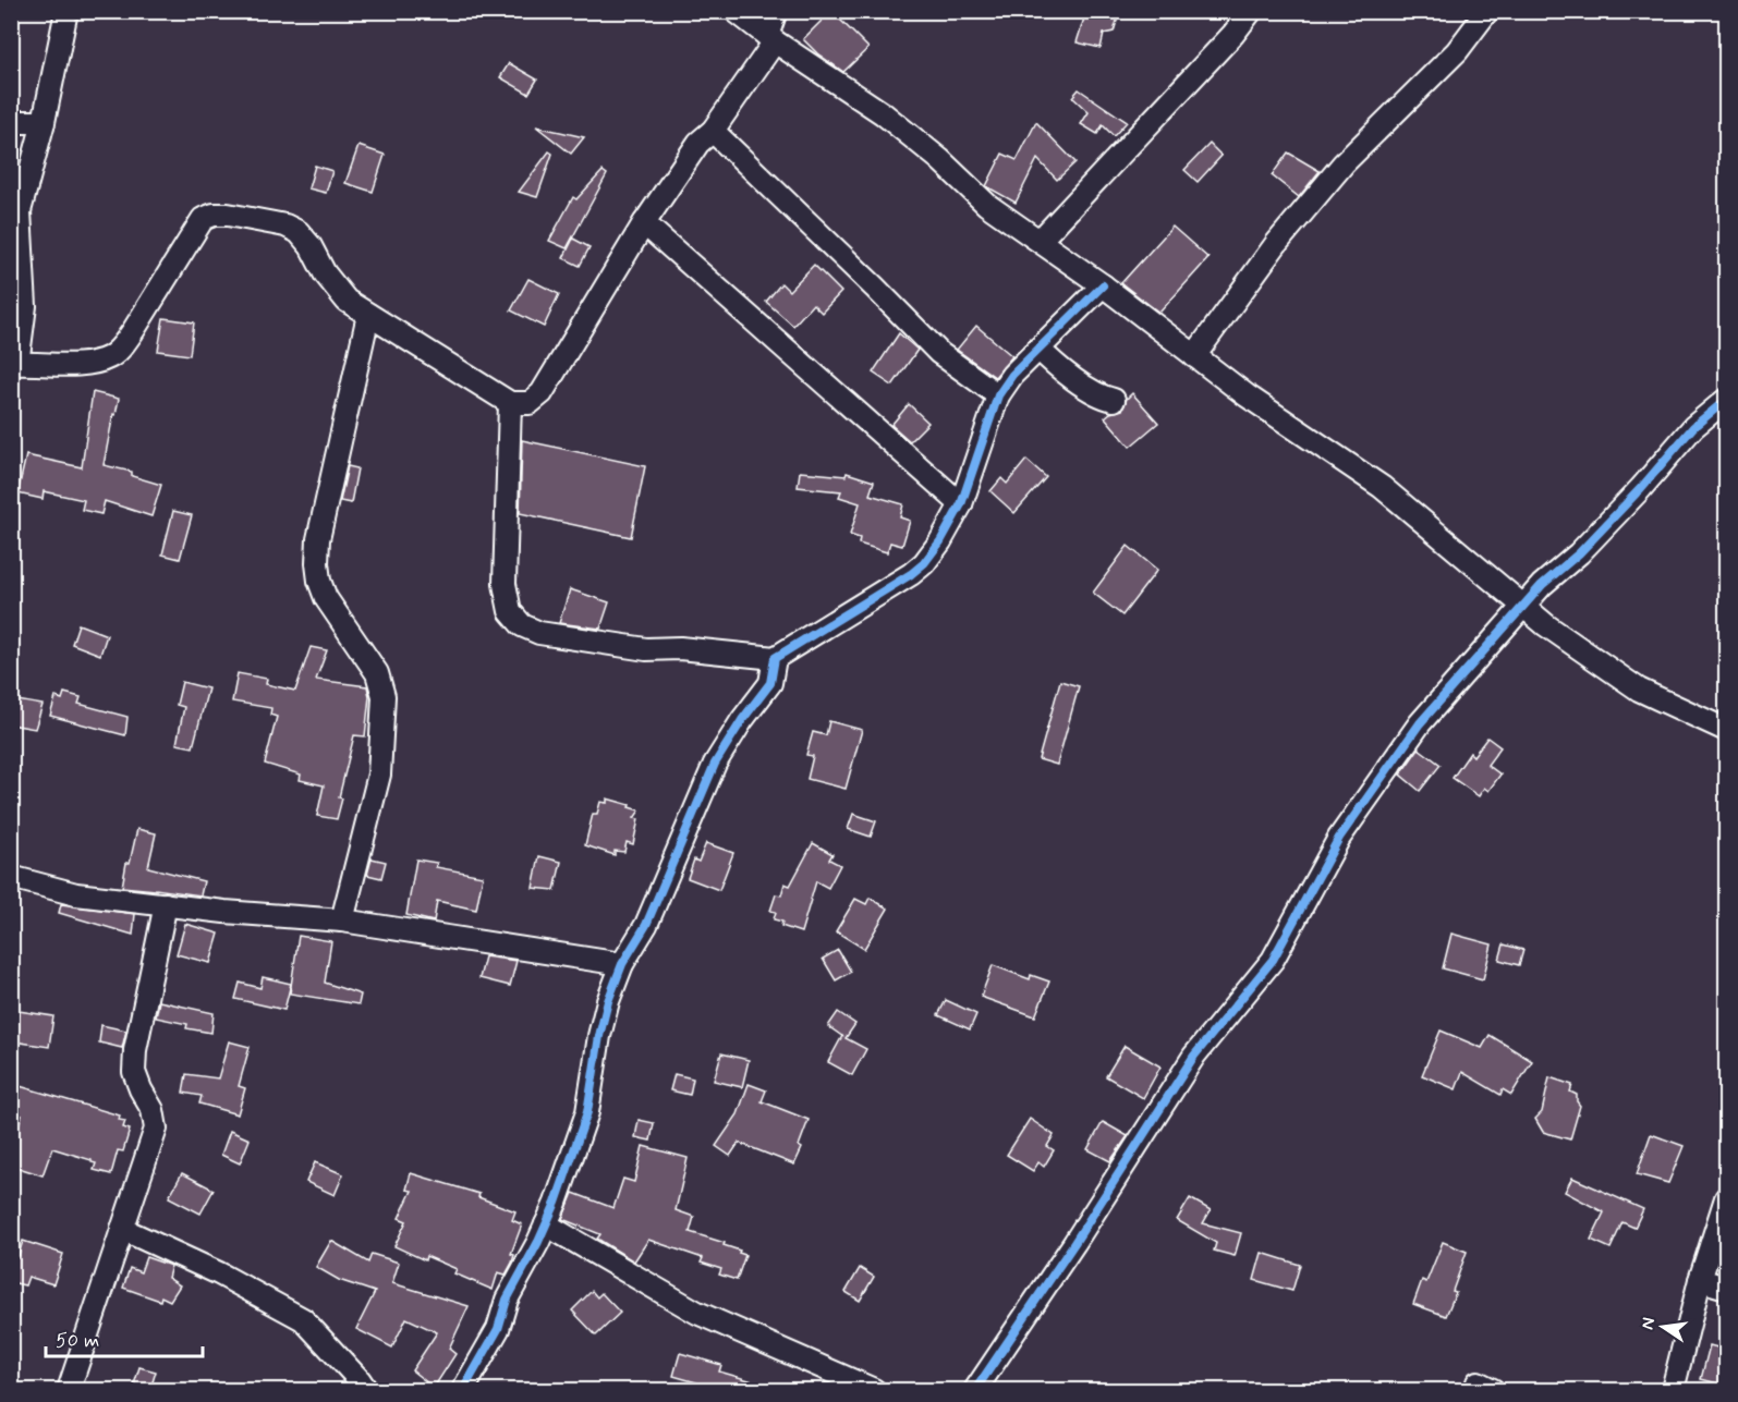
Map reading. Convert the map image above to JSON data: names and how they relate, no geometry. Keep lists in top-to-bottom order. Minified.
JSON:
{"scale_bar":"50 m","north":"left"}
